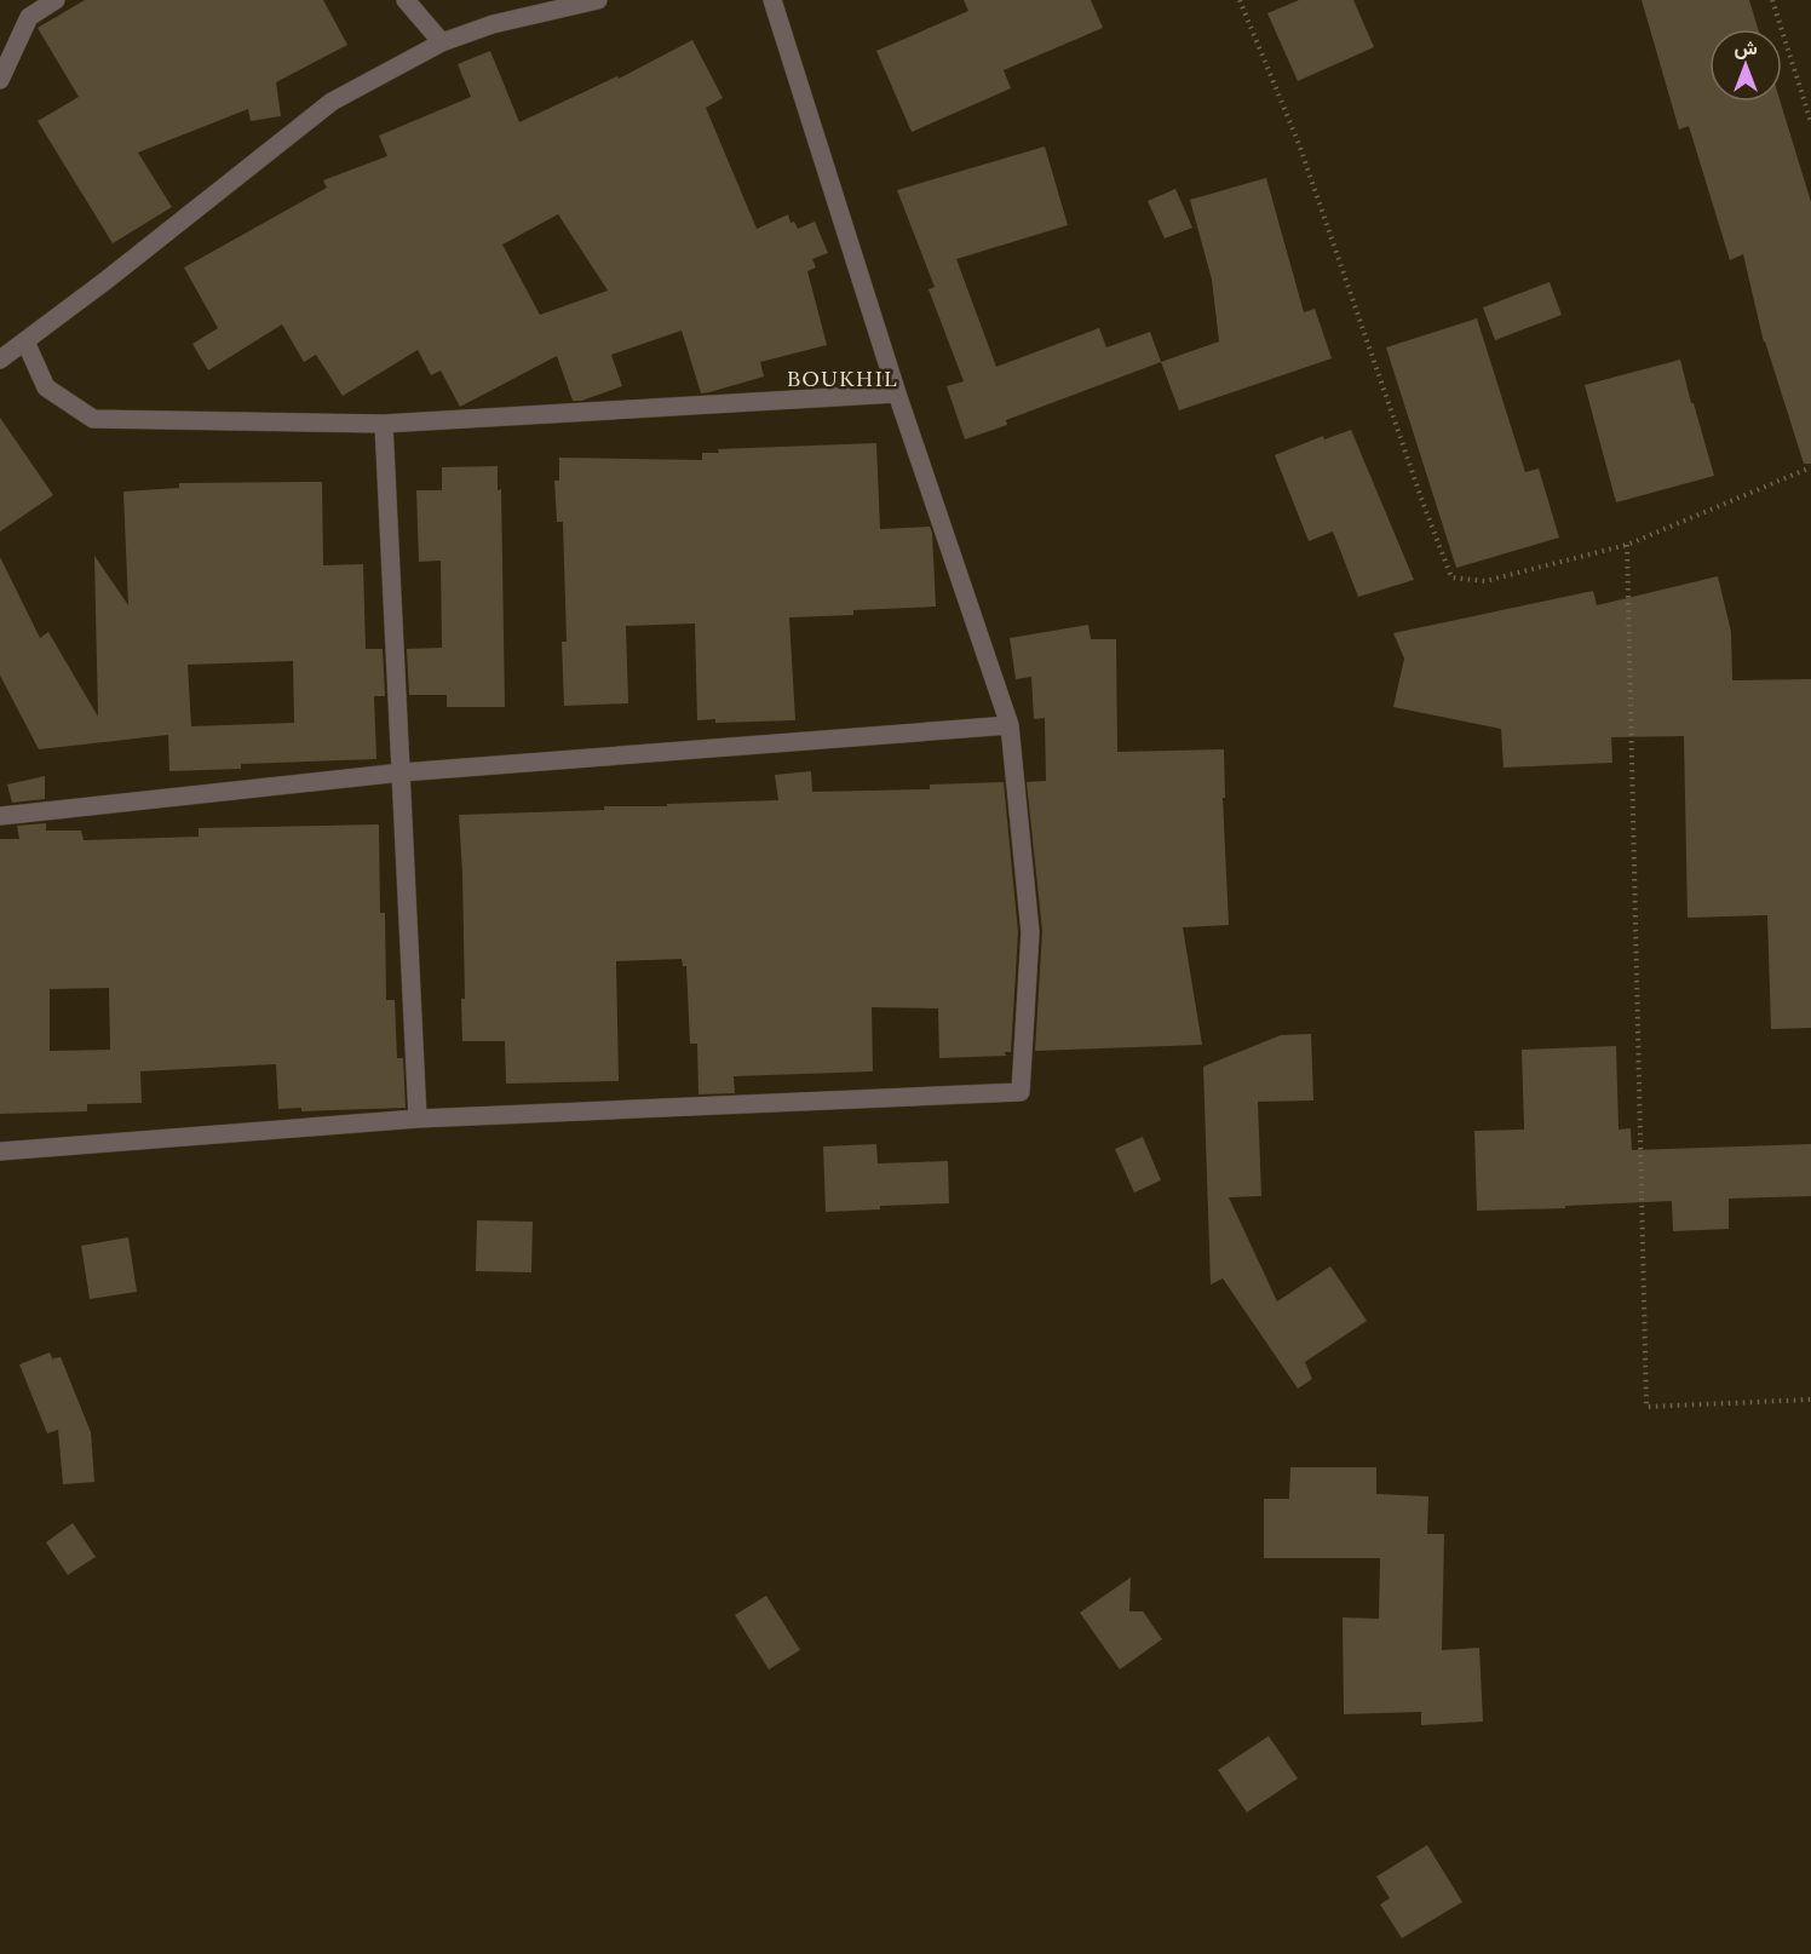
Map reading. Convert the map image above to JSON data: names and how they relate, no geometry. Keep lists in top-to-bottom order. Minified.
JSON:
{"districts":["BOUKHIL"],"north":"top"}
